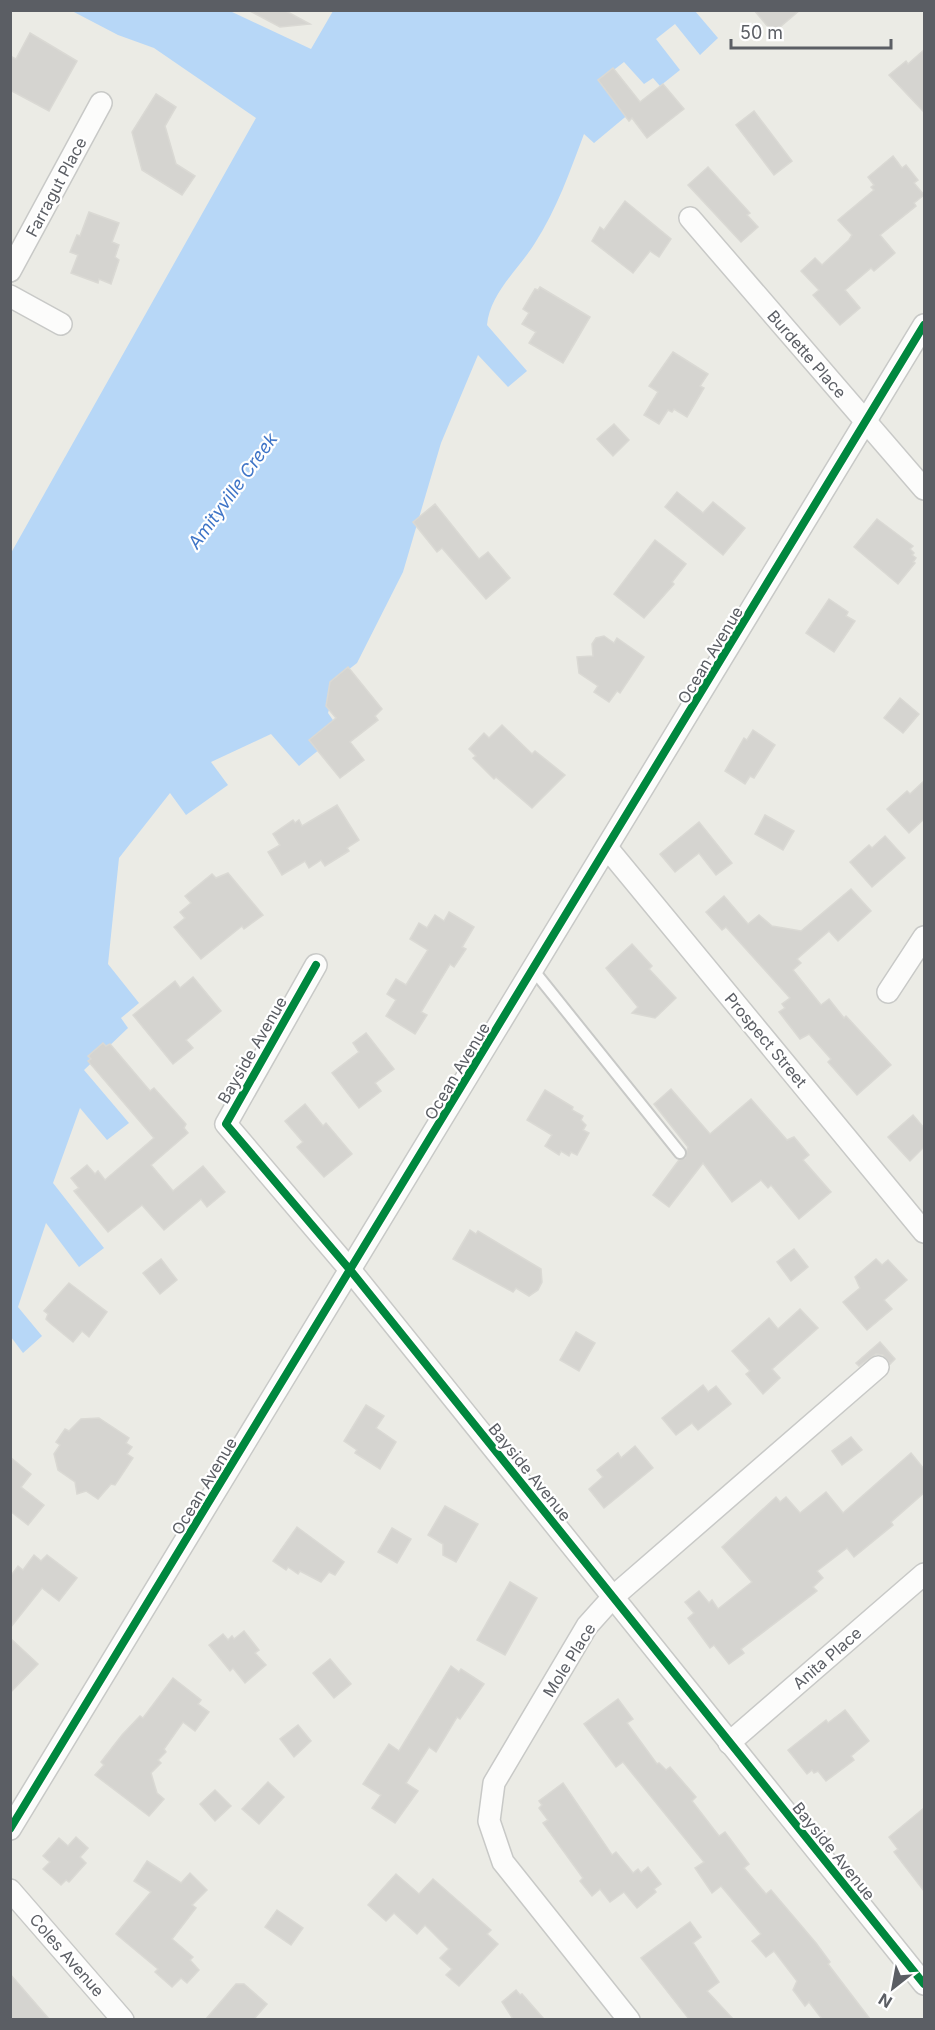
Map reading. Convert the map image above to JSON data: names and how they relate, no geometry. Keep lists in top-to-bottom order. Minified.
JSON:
{"streets":{"street":["Farragut Place","Burdette Place","Ocean Avenue","Prospect Street","Bayside Avenue","Anita Place","Mole Place","Coles Avenue"]},"crossings":[["Burdette Place","Ocean Avenue"],["Ocean Avenue","Prospect Street"],["Ocean Avenue","Bayside Avenue"],["Bayside Avenue","Anita Place"],["Bayside Avenue","Mole Place"]],"water":["Amityville Creek"],"scale_bar":"50 m","north":"bottom left"}
